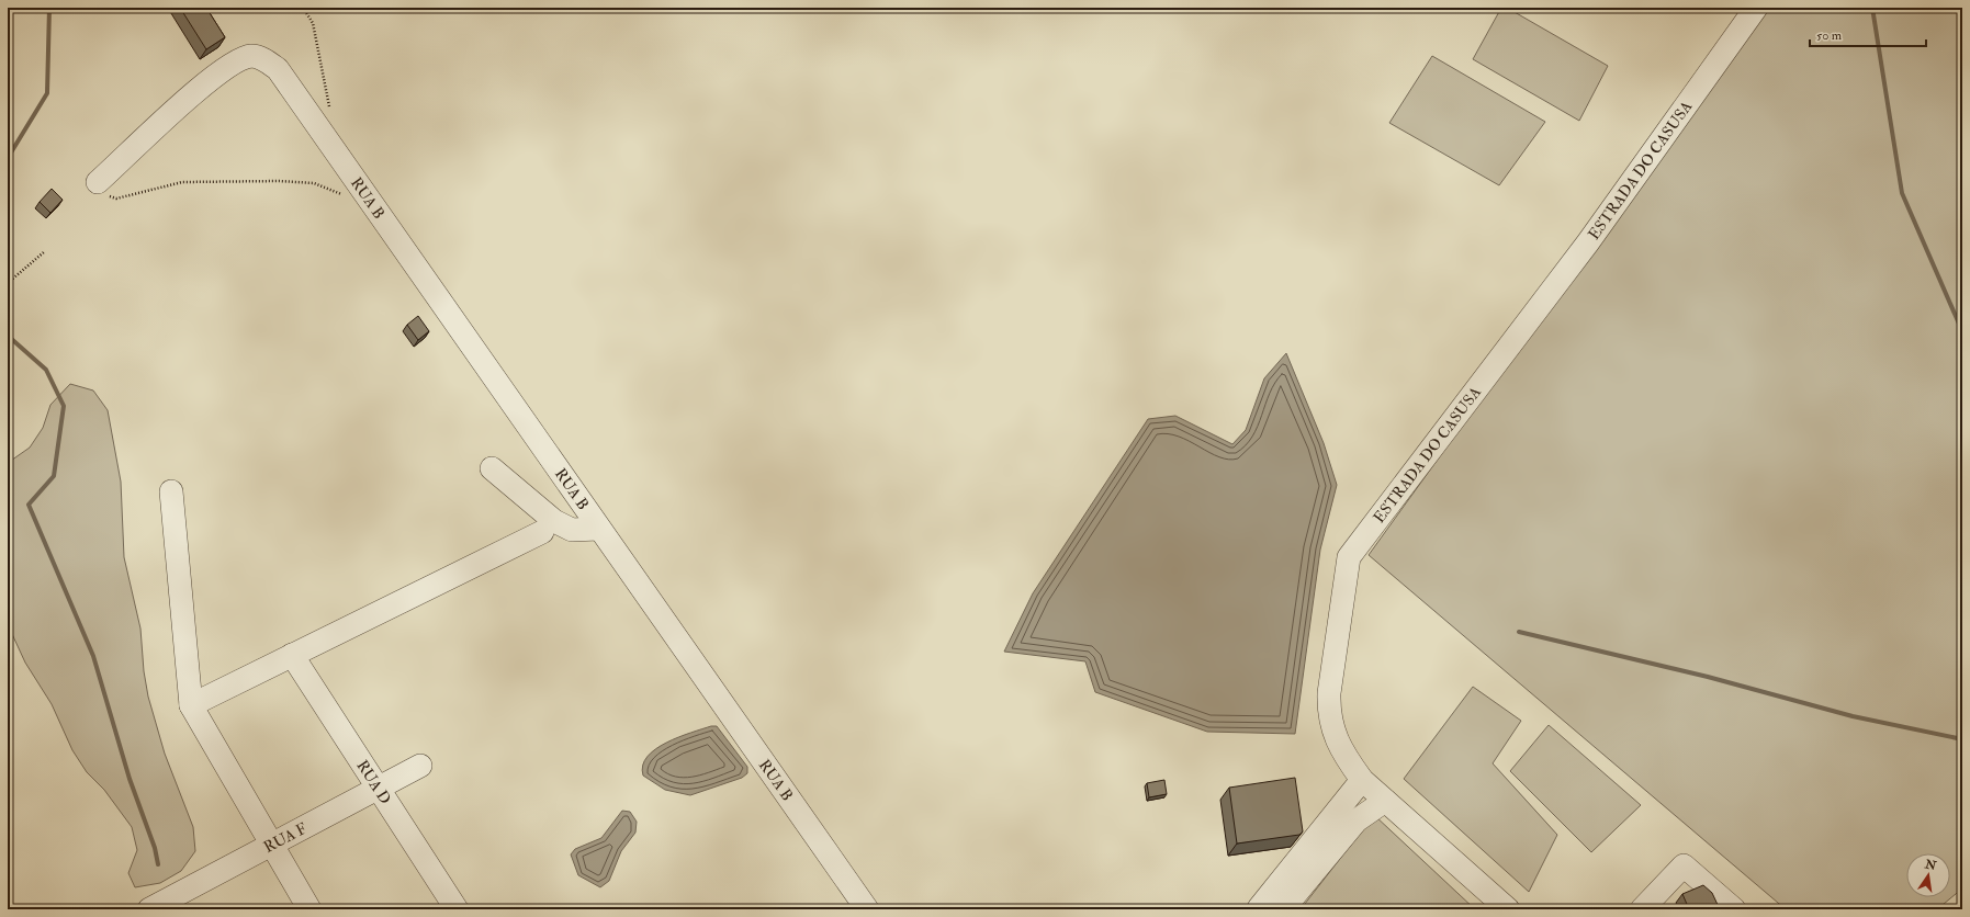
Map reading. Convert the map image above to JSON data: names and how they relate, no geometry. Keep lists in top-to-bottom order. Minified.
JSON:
{"streets":{"street":["ESTRADA DO CASUSA","RUA B","RUA D","RUA F"]},"crossings":[["RUA D","RUA F"]],"scale_bar":"50 m","north":"top"}
